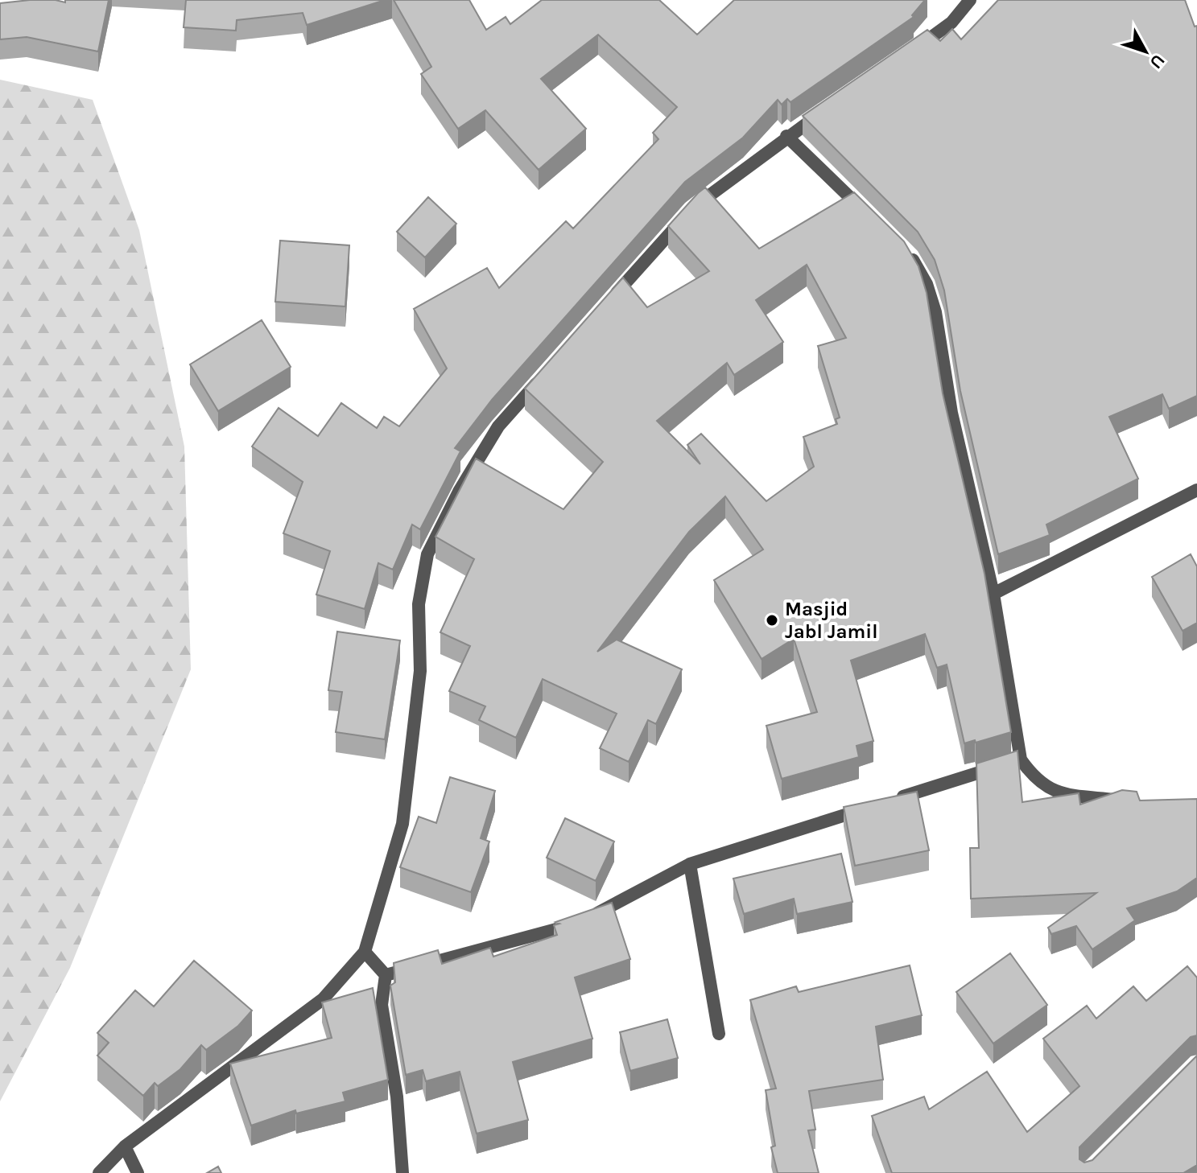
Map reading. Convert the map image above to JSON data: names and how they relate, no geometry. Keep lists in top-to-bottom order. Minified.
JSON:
{"places":["Masjid Jabl Jamil"],"north":"bottom right"}
